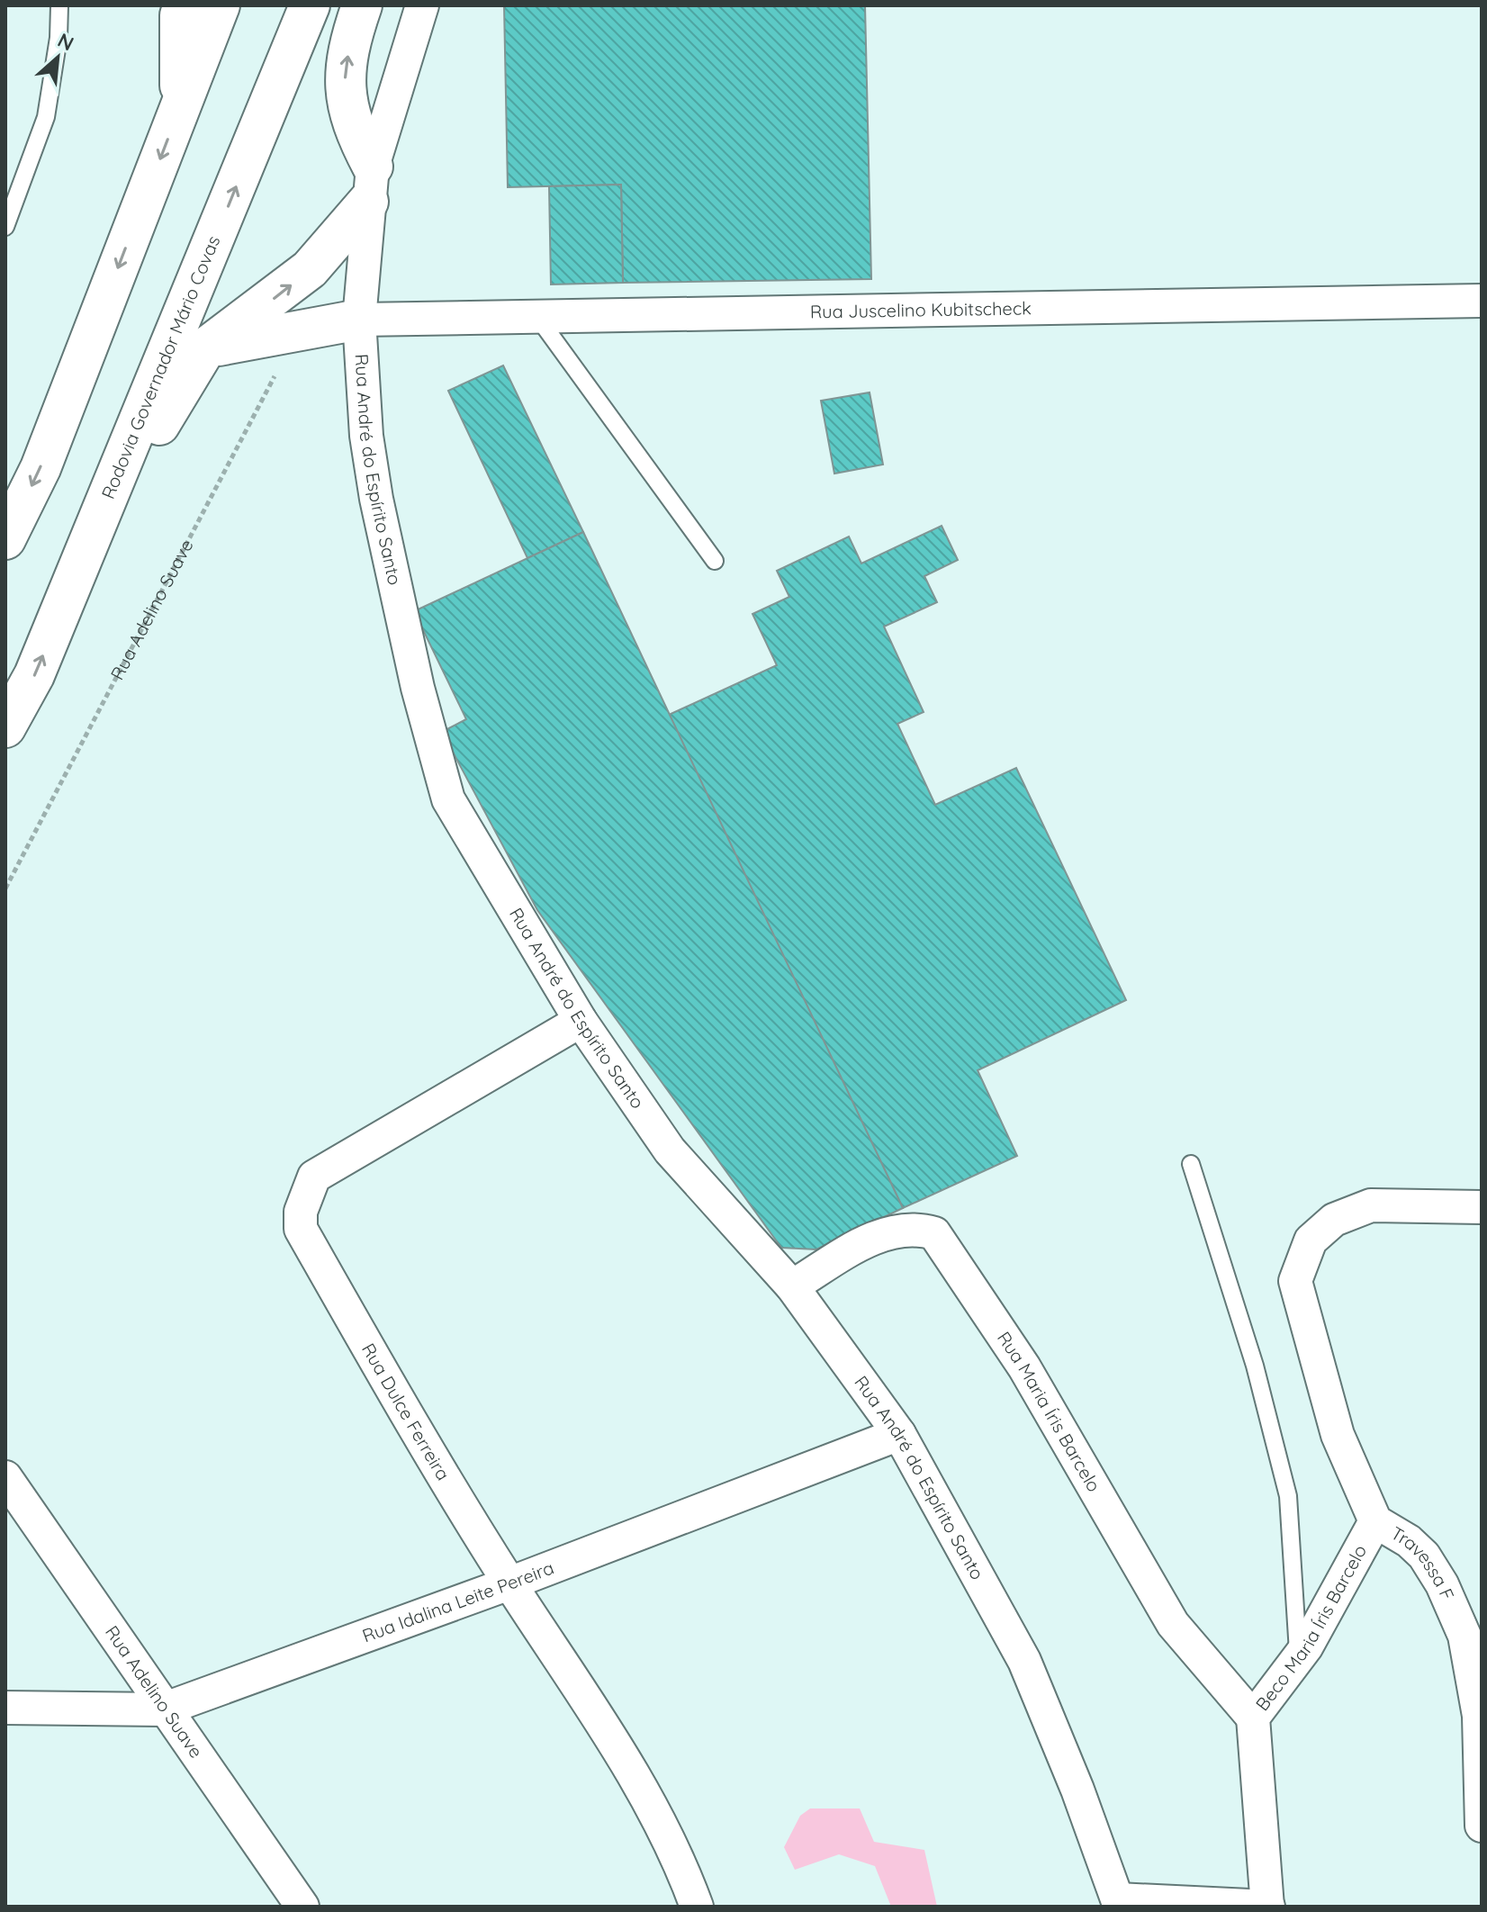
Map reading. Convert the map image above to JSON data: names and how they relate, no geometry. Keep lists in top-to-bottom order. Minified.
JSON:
{"streets":{"highway":["Rodovia Governador Mário Covas"],"street":["Rua Juscelino Kubitscheck","Rua André do Espírito Santo","Rua Adelino Suave","Rua Dulce Ferreira","Rua Maria Íris Barcelo","Travessa F","Rua Idalina Leite Pereira","Beco Maria Íris Barcelo"]},"crossings":[["Rua Juscelino Kubitscheck","Rua André do Espírito Santo"],["Rua André do Espírito Santo","Rua Dulce Ferreira"],["Rua André do Espírito Santo","Rua Maria Íris Barcelo"],["Rua André do Espírito Santo","Rua Idalina Leite Pereira"],["Rua Adelino Suave","Rua Idalina Leite Pereira"],["Rua Dulce Ferreira","Rua Idalina Leite Pereira"],["Rua Maria Íris Barcelo","Beco Maria Íris Barcelo"],["Travessa F","Beco Maria Íris Barcelo"]],"north":"top right"}
